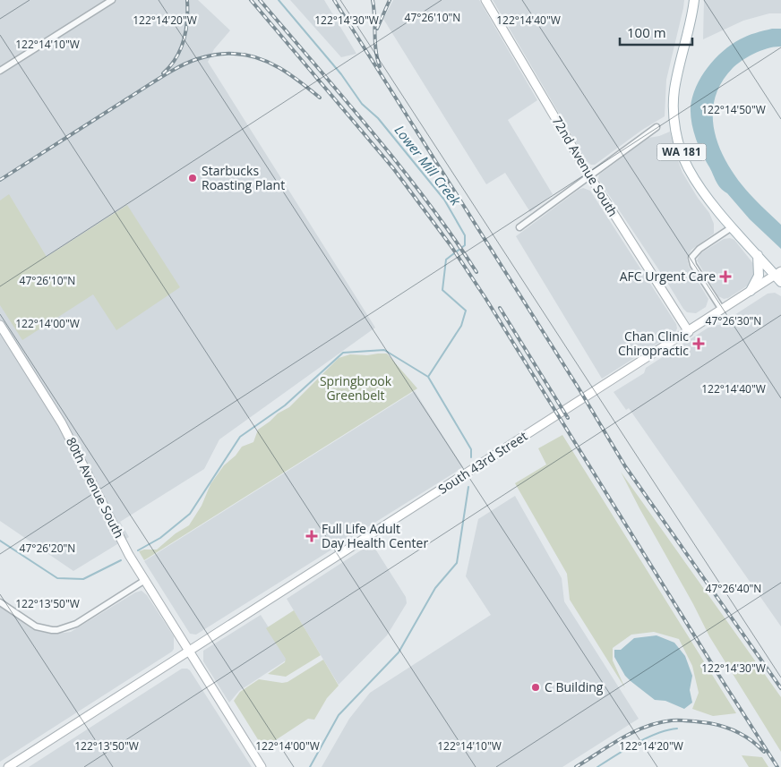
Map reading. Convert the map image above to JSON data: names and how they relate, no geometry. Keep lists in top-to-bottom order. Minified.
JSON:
{"streets":{"main road":["WA 181","72nd Avenue South","South 43rd Street","80th Avenue South"]},"crossings":[["WA 181","South 43rd Street"],["72nd Avenue South","South 43rd Street"],["South 43rd Street","80th Avenue South"]],"water":["Lower Mill Creek"],"parks":["Springbrook Greenbelt"],"places":{"other":["Starbucks Roasting Plant","C Building"],"health":["AFC Urgent Care","Chan Clinic Chiropractic","Full Life Adult Day Health Center"]},"scale_bar":"100 m","coordinates":["47°26'10\"N","122°14'20\"W","122°14'30\"W","122°14'40\"W","122°14'10\"W","122°14'50\"W","47°26'30\"N","122°14'00\"W","47°26'20\"N","47°26'40\"N","122°13'50\"W"]}
